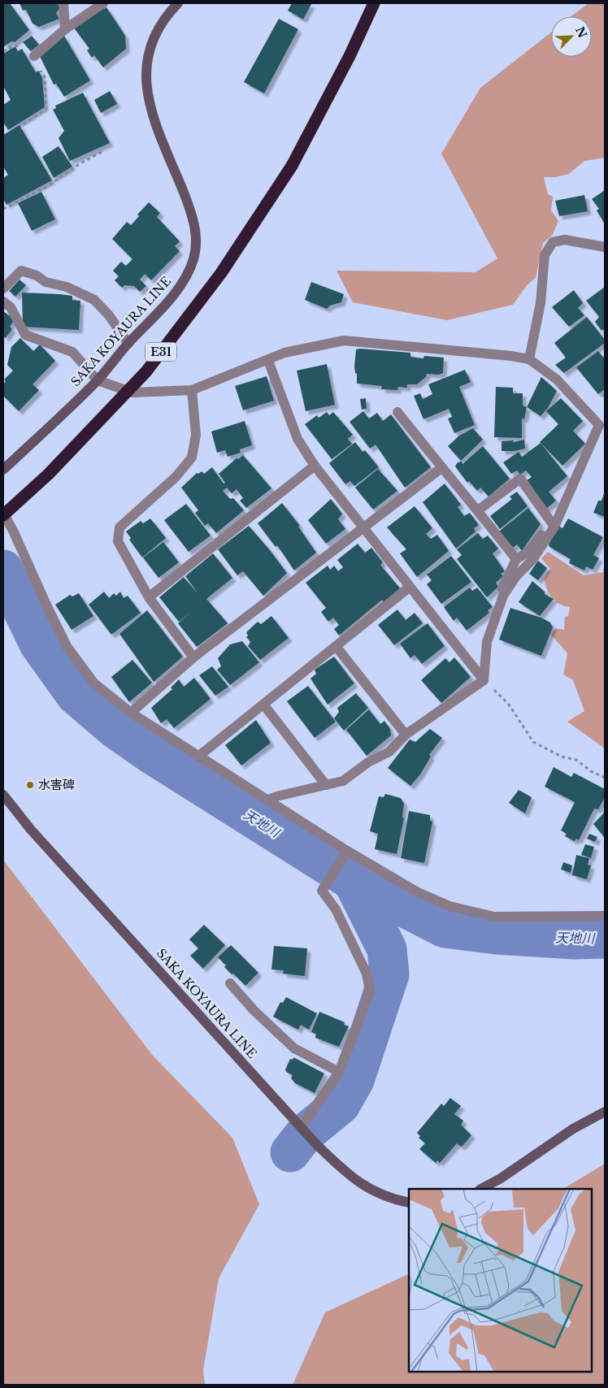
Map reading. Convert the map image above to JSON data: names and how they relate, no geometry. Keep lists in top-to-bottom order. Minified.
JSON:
{"streets":{"highway":["E31"],"main road":["SAKA KOYAURA LINE"]},"water":["天地川"],"places":["水害碑"],"north":"top right"}
